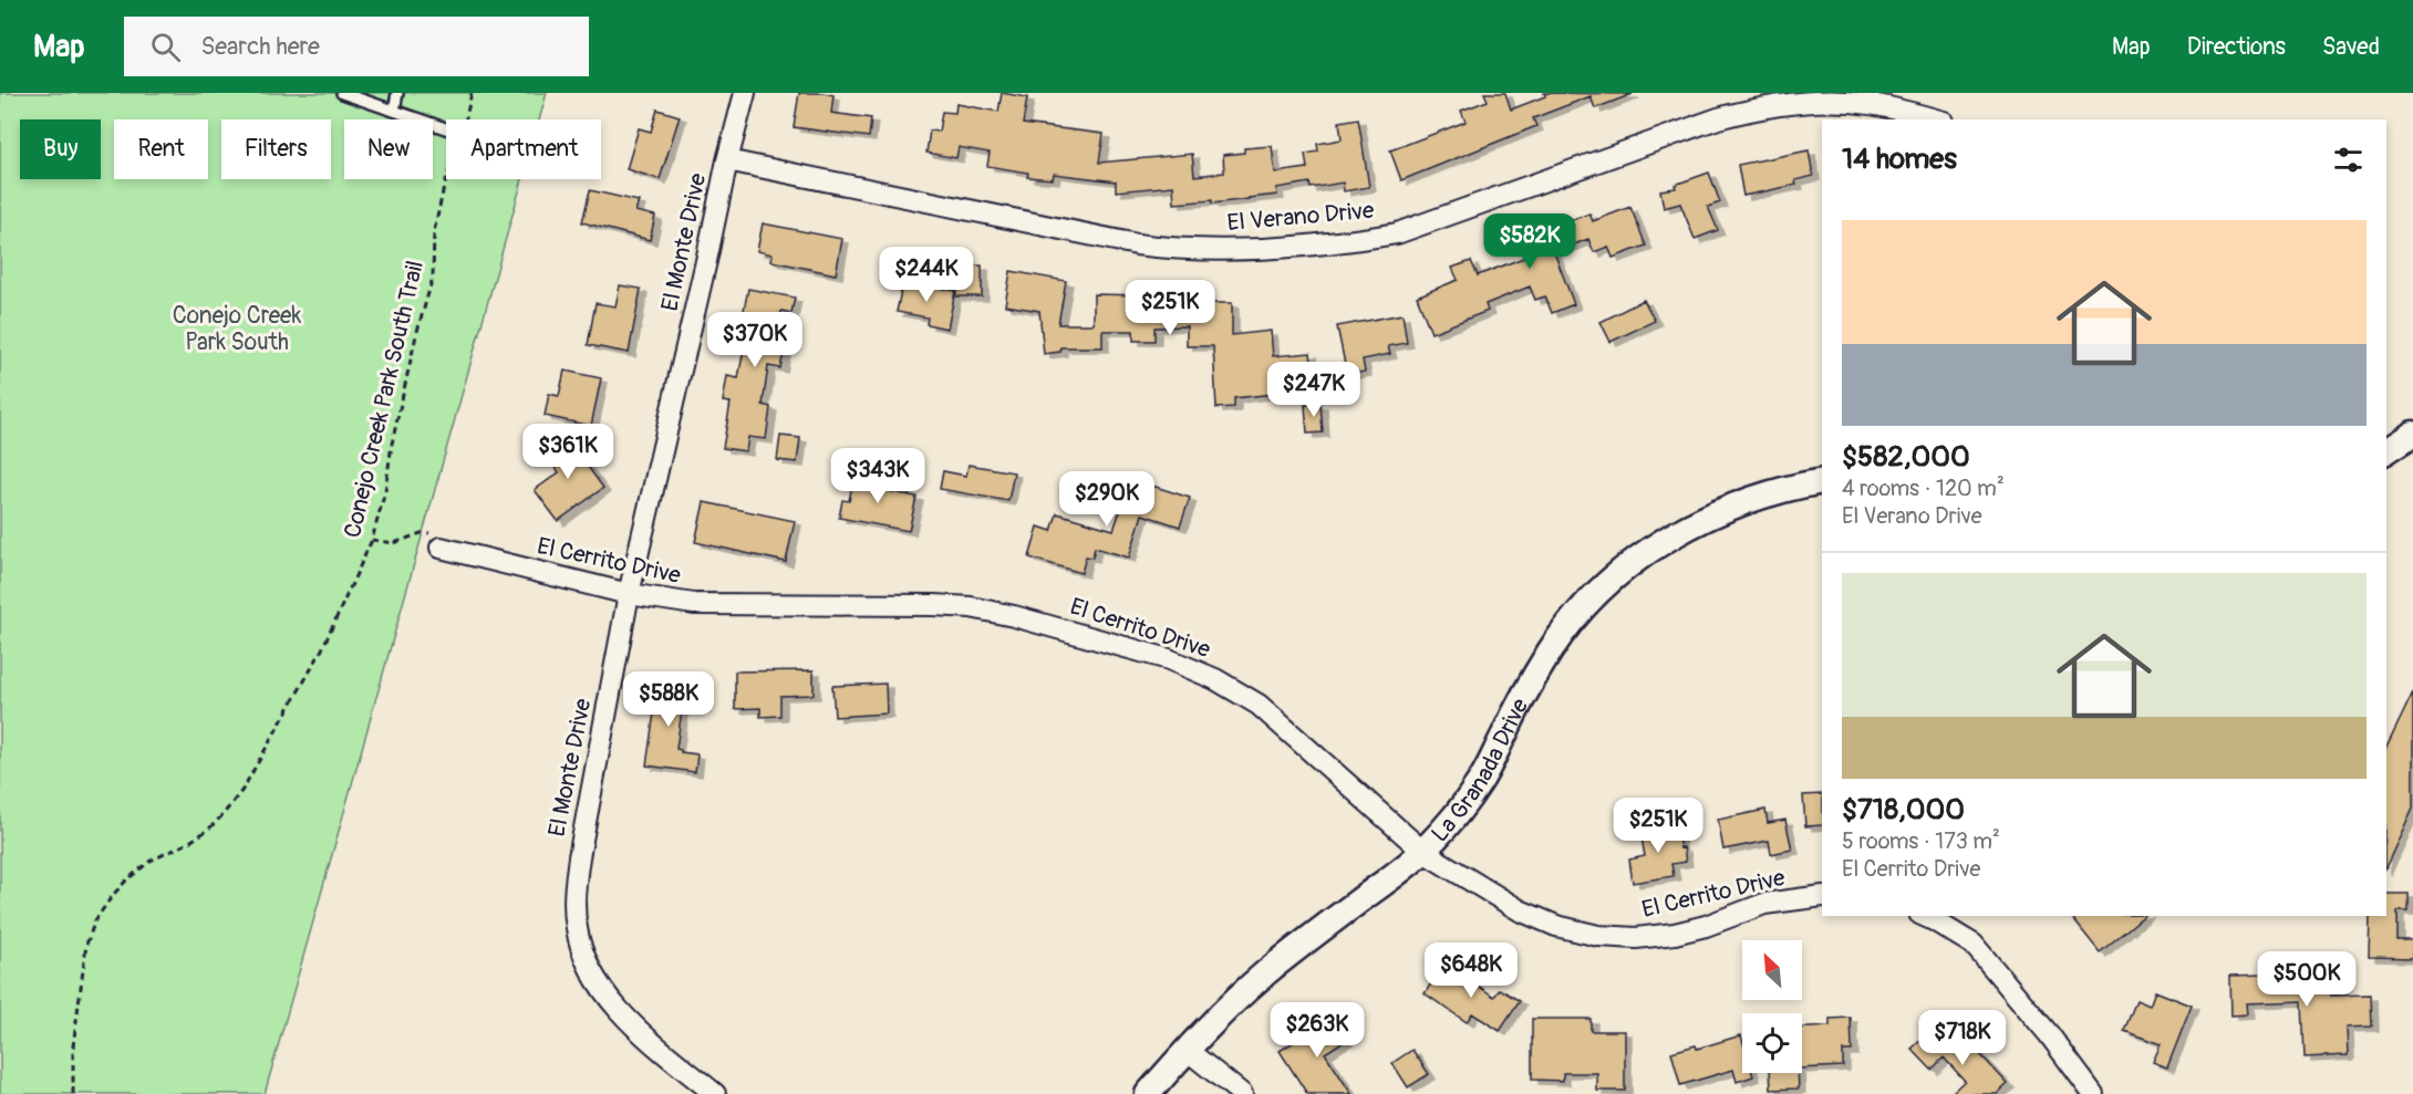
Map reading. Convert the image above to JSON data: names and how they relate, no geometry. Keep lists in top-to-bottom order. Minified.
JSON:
{"streets":{"street":["El Verano Drive","El Monte Drive","El Cerrito Drive","La Granada Drive"],"path":["Conejo Creek Park South Trail"]},"crossings":[["El Verano Drive","El Monte Drive"],["El Monte Drive","El Cerrito Drive"],["El Cerrito Drive","La Granada Drive"]],"parks":["Conejo Creek Park South"],"north":"top left","page":{"header":"Map","search":"Search here","nav":["Map","Directions","Saved"],"chip":["Buy","Rent","Filters","New","Apartment"],"heading":"14 homes","list":[{"name":"$582,000","note":"4 rooms · 120 m² · El Verano Drive"},{"name":"$718,000","note":"5 rooms · 173 m² · El Cerrito Drive"}],"price":["$582K","$244K","$251K","$370K","$247K","$361K","$343K","$290K","$588K","$251K","$648K","$500K","$263K","$718K"]}}
